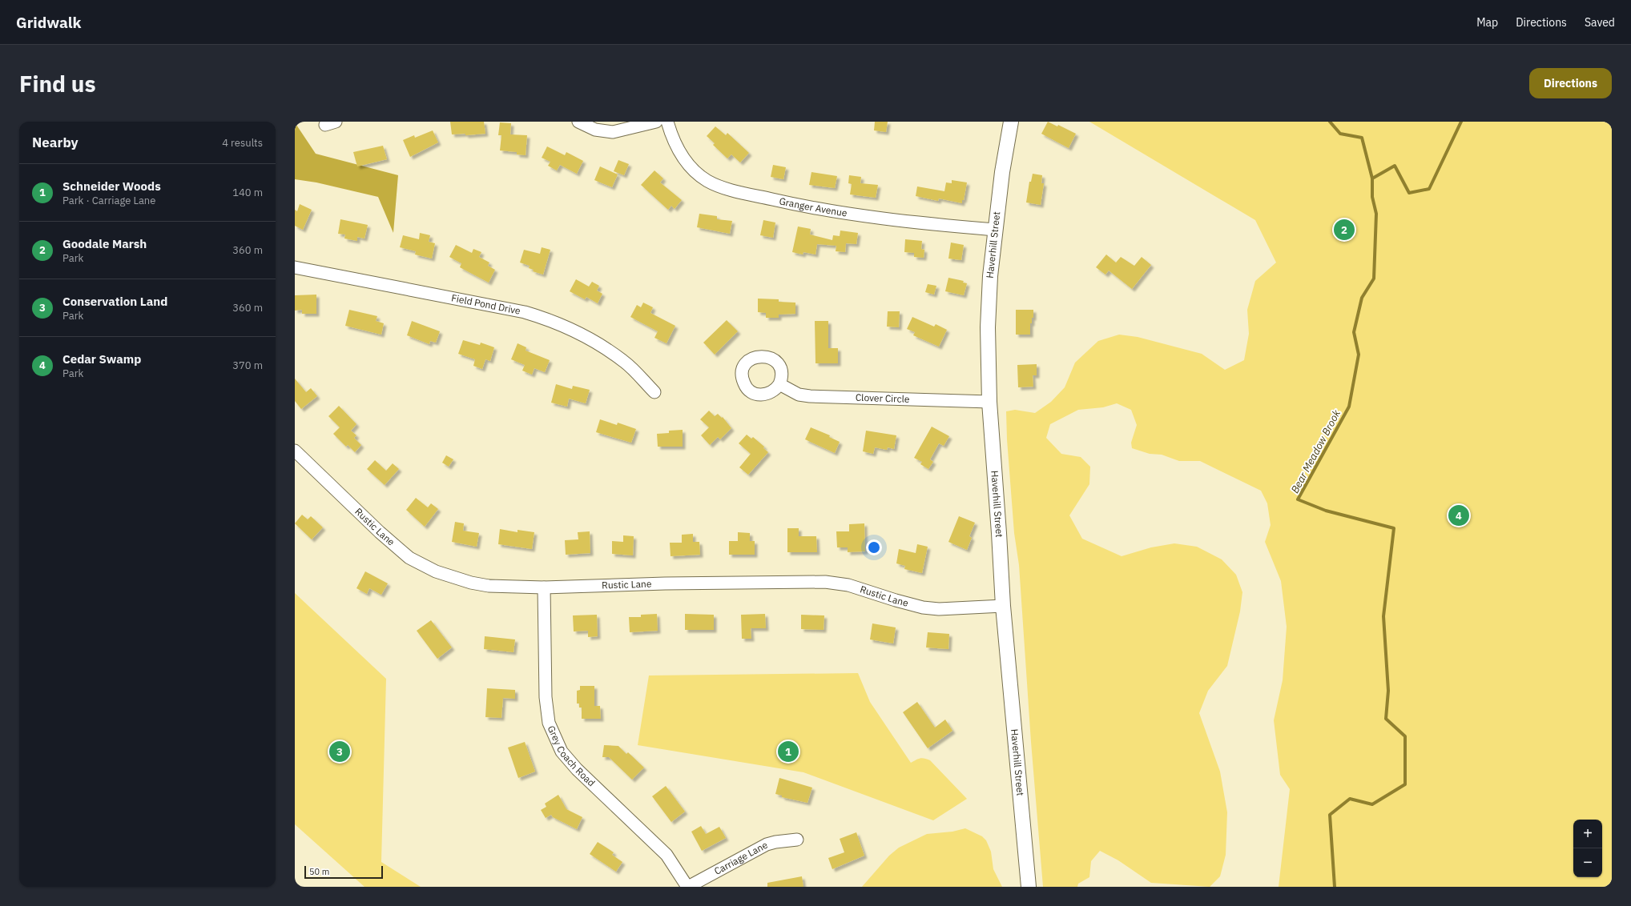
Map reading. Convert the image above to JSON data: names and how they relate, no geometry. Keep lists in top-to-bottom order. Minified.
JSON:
{"streets":{"street":["Granger Avenue","Haverhill Street","Field Pond Drive","Clover Circle","Rustic Lane","Grey Coach Road","Carriage Lane"]},"crossings":[["Granger Avenue","Haverhill Street"],["Haverhill Street","Clover Circle"],["Haverhill Street","Rustic Lane"],["Rustic Lane","Grey Coach Road"],["Grey Coach Road","Carriage Lane"]],"water":["Bear Meadow Brook"],"scale_bar":"50 m","page":{"header":"Gridwalk","nav":["Map","Directions","Saved"],"buttons":"Directions","title":"Find us","heading":["Nearby","4 results"],"list":[{"mark":"1","name":"Schneider Woods","note":"Park · Carriage Lane","value":"140 m"},{"mark":"2","name":"Goodale Marsh","note":"Park","value":"360 m"},{"mark":"3","name":"Conservation Land","note":"Park","value":"360 m"},{"mark":"4","name":"Cedar Swamp","note":"Park","value":"370 m"}],"pins":["2","4","1","3"],"map_buttons":["+","−"],"scale":"50 m"}}
